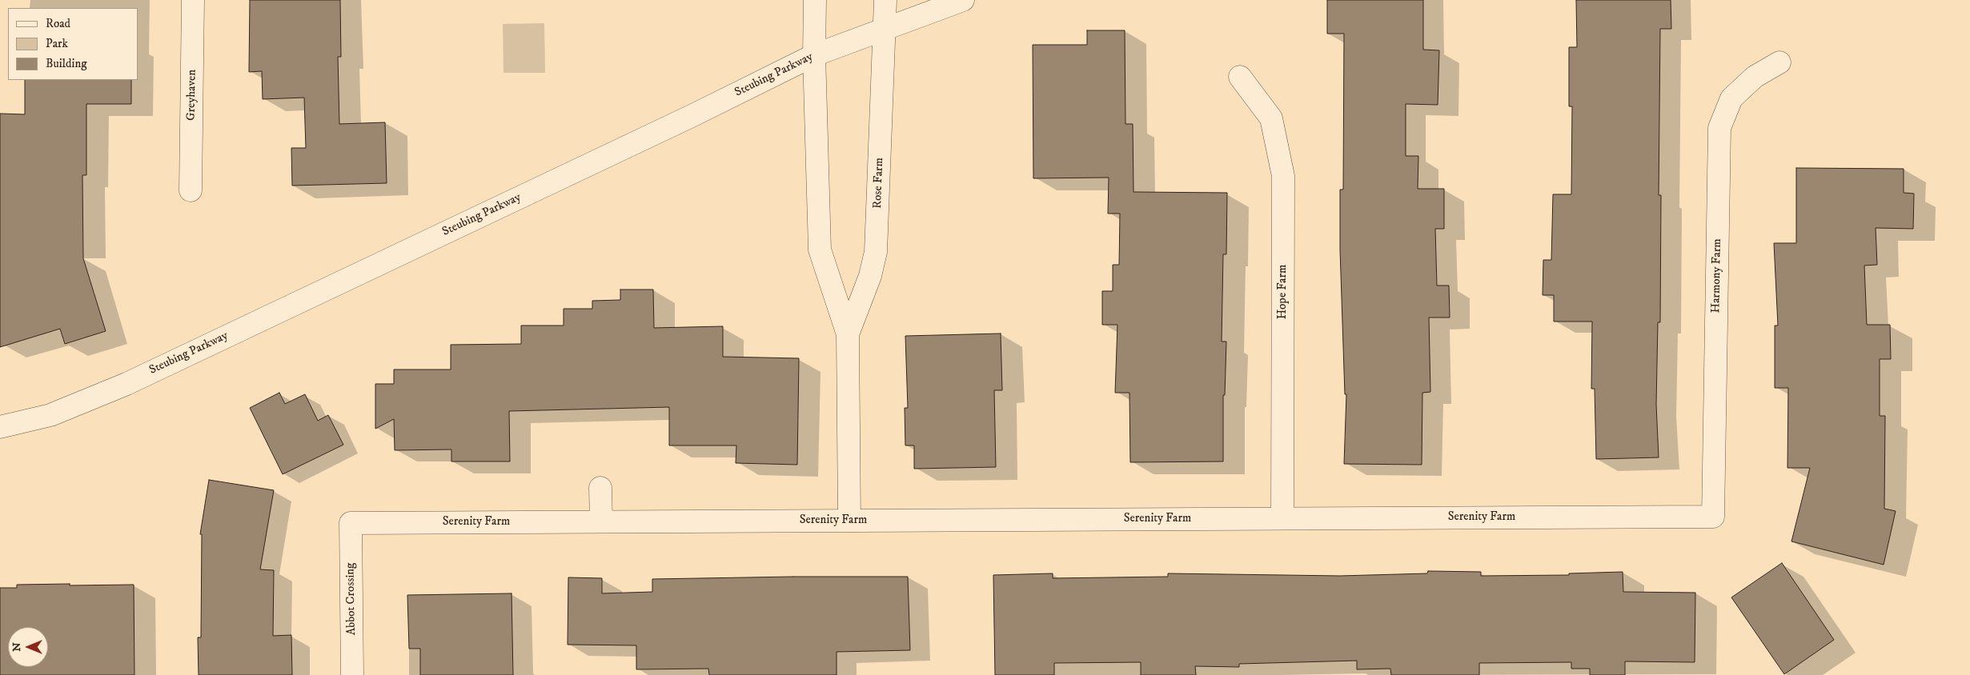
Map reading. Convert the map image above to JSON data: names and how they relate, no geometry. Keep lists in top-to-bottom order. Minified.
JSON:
{"streets":{"street":["Steubing Parkway","Greyhaven","Rose Farm","Harmony Farm","Hope Farm","Serenity Farm","Abbot Crossing"]},"crossings":[["Steubing Parkway","Rose Farm"],["Rose Farm","Serenity Farm"],["Harmony Farm","Serenity Farm"],["Hope Farm","Serenity Farm"],["Serenity Farm","Abbot Crossing"]],"legend":["Road","Park","Building"],"north":"left"}
